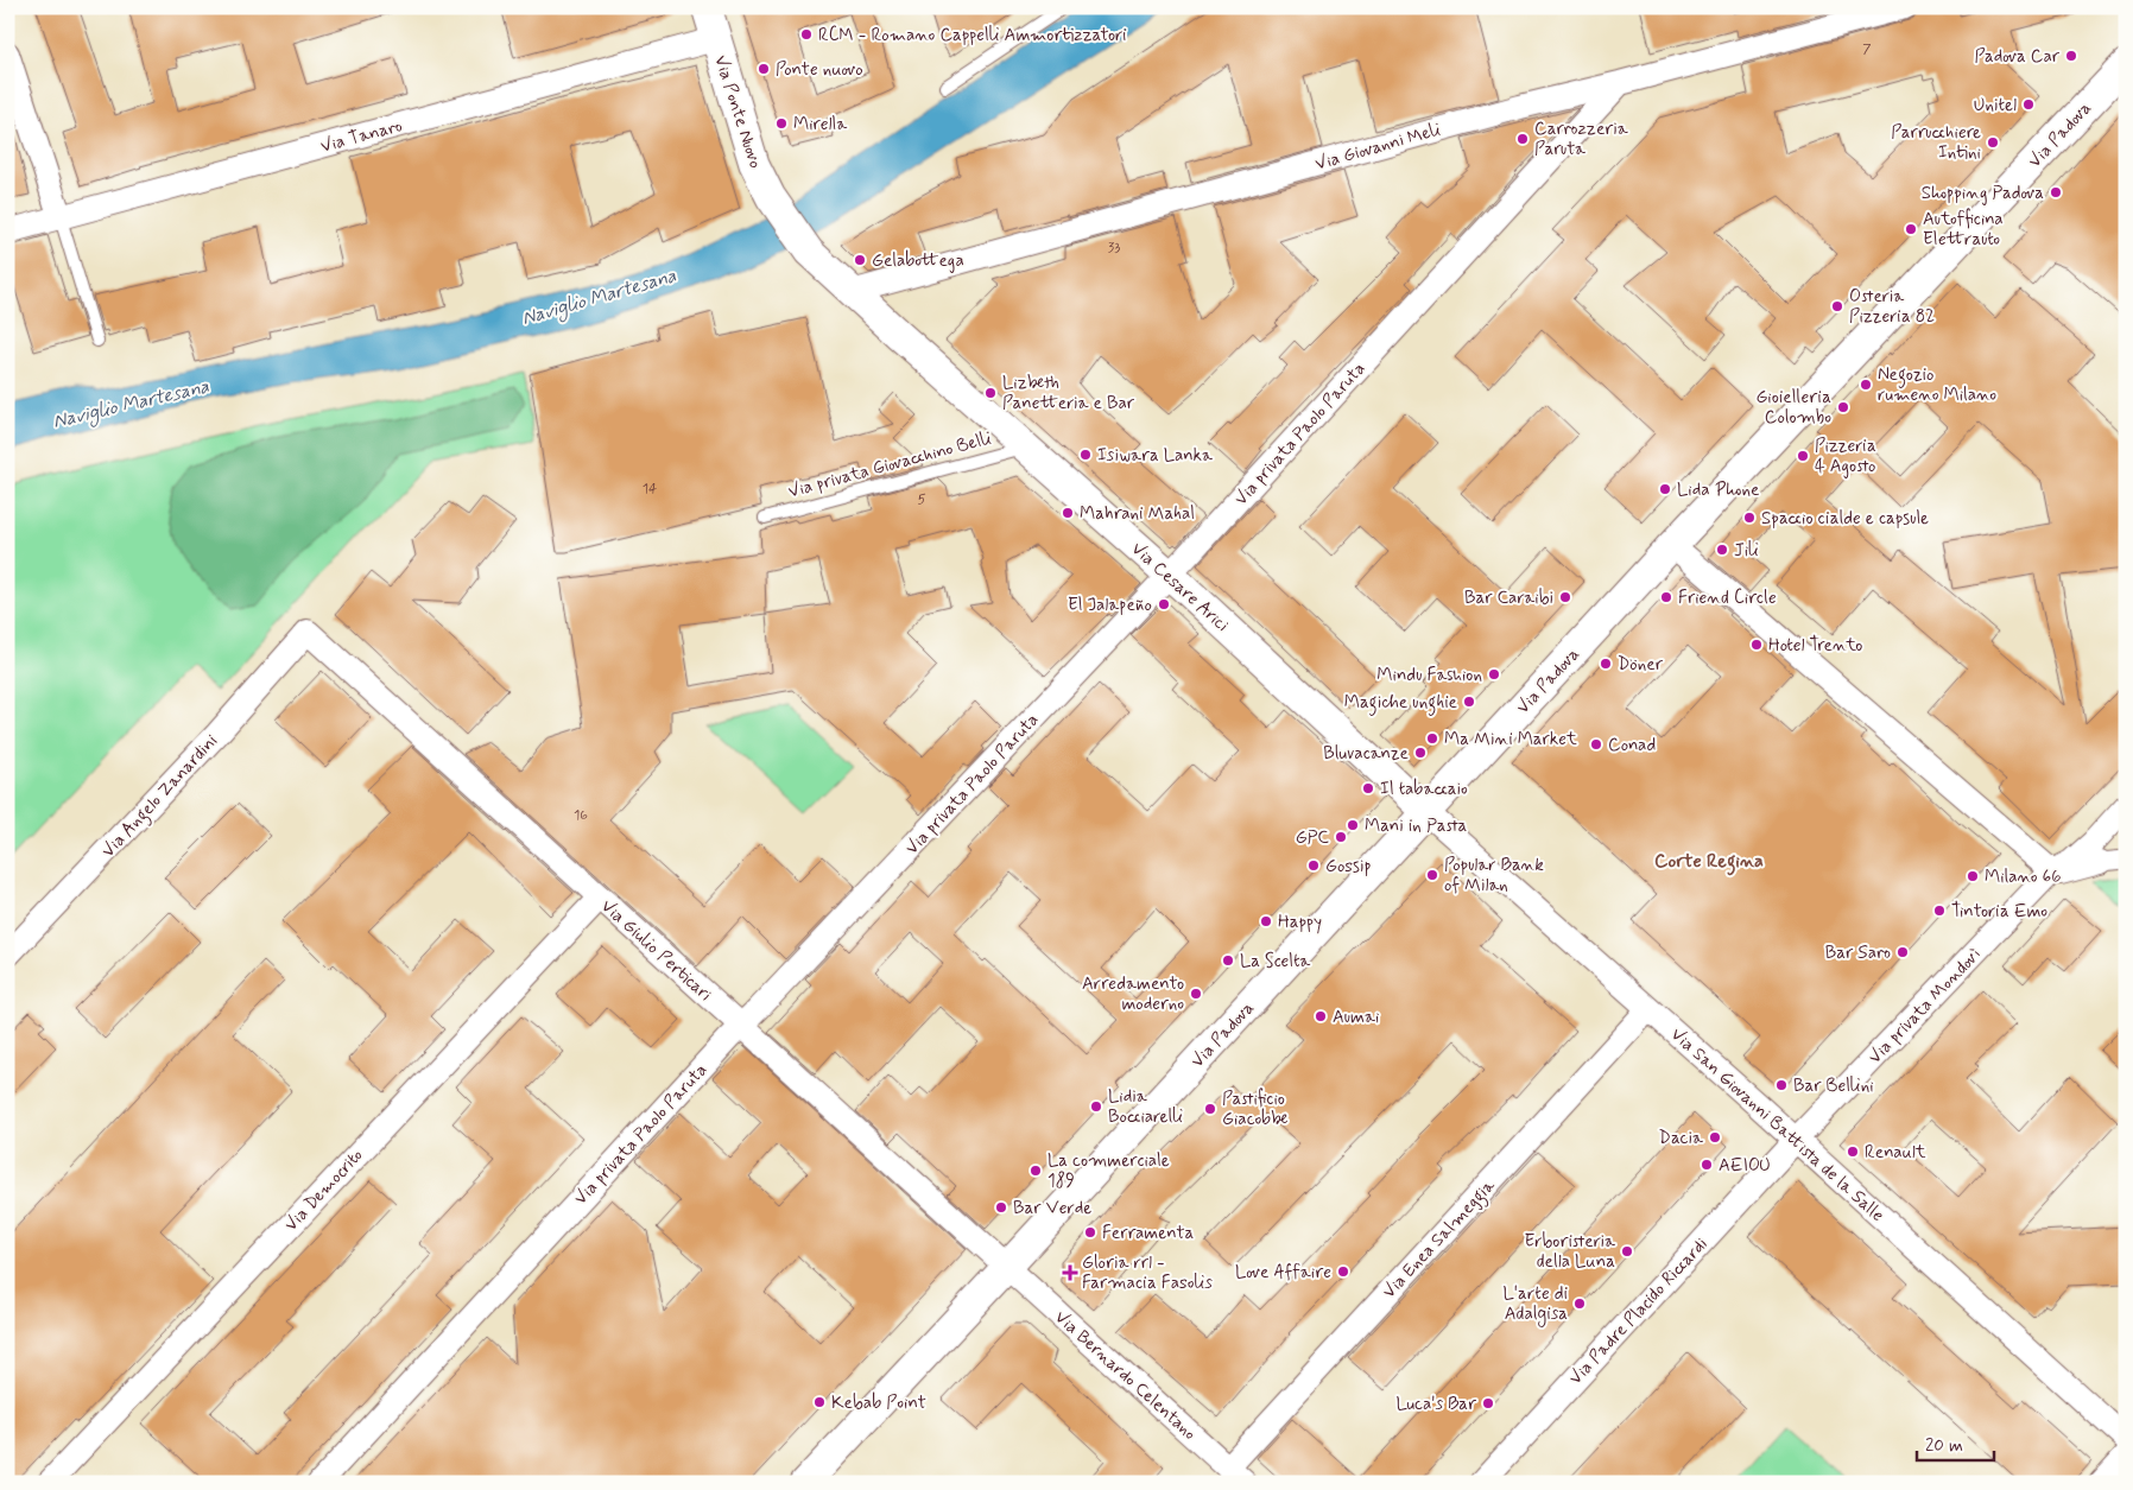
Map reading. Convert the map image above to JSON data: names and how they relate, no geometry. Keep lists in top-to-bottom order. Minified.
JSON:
{"streets":{"street":["Via Ponte Nuovo","Via Padova","Via Tanaro","Via Giovanni Meli","Via privata Paolo Paruta","Via Cesare Arici","Via Angelo Zanardini","Via Giulio Perticari","Via privata Mondovì","Via San Giovanni Battista de la Salle","Via Democrito","Via Enea Salmeggia","Via Padre Placido Riccardi","Via Bernardo Celentano"],"lane":["Via privata Giovacchino Belli"]},"crossings":[["Via Ponte Nuovo","Via Tanaro"],["Via Ponte Nuovo","Via Giovanni Meli"],["Via Ponte Nuovo","Via Cesare Arici"],["Via Padova","Via Cesare Arici"],["Via Padova","Via Giulio Perticari"],["Via Padova","Via San Giovanni Battista de la Salle"],["Via Padova","Via Bernardo Celentano"],["Via Giovanni Meli","Via privata Paolo Paruta"],["Via Giovanni Meli","Via Cesare Arici"],["Via privata Paolo Paruta","Via Cesare Arici"],["Via privata Paolo Paruta","Via Giulio Perticari"],["Via privata Giovacchino Belli","Via Cesare Arici"],["Via Cesare Arici","Via San Giovanni Battista de la Salle"],["Via Angelo Zanardini","Via Giulio Perticari"],["Via Giulio Perticari","Via Democrito"],["Via Giulio Perticari","Via Bernardo Celentano"],["Via privata Mondovì","Via San Giovanni Battista de la Salle"],["Via privata Mondovì","Via Padre Placido Riccardi"],["Via San Giovanni Battista de la Salle","Via Enea Salmeggia"],["Via San Giovanni Battista de la Salle","Via Padre Placido Riccardi"],["Via Enea Salmeggia","Via Bernardo Celentano"]],"districts":["Corte Regina"],"water":["Naviglio Martesana"],"places":{"other":["RCM - Romano Cappelli Ammortizzatori","Padova Car","Ponte nuovo","Unitel","Mirella","Carrozzeria Paruta","Parrucchiere Intini","Shopping Padova","Autofficina Elettrauto","Gelabottega","Osteria Pizzeria 82","Negozio rumeno Milano","Lizbeth Panetteria e Bar","Gioielleria Colombo","Isiwara Lanka","Pizzeria 4 Agosto","Lida Phone","Mahrani Mahal","Spaccio cialde e capsule","Jili","Bar Caraibi","Friend Circle","El Jalapeño","Hotel Trento","Döner","Mindu Fashion","Magiche unghie","Ma Mini Market","Conad","Bluvacanze","Il tabaccaio","Mani in Pasta","GPC","Gossip","Popular Bank of Milan","Milano 66","Tintoria Emo","Happy","Bar Saro","La Scelta","Arredamento moderno","Aumai","Bar Bellini","Lidia Bocciarelli","Pastificio Giacobbe","Dacia","Renault","AEIOU","La commerciale 189","Bar Verde","Ferramenta","Erboristeria della Luna","Love Affaire","L'arte di Adalgisa","Kebab Point","Luca's Bar"],"health":["Gloria rrl - Farmacia Fasolis"]},"house_numbers":["7","33","14","5","16"],"scale_bar":"20 m"}
